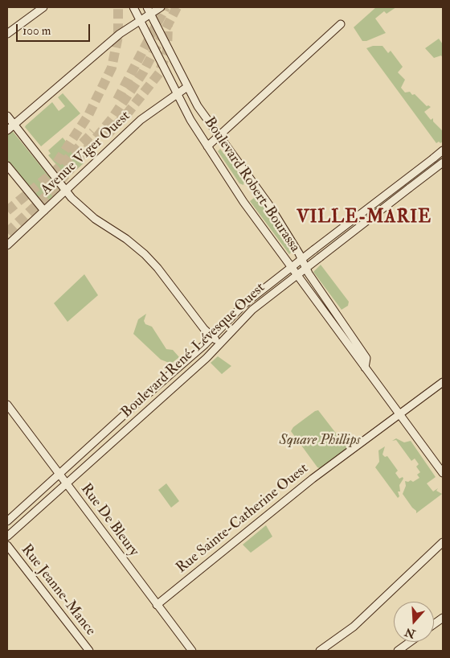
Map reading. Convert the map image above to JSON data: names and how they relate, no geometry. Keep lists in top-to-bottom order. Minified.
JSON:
{"streets":{"main road":["Avenue Viger Ouest","Boulevard Robert-Bourassa","Boulevard René-Lévesque Ouest","Rue Sainte-Catherine Ouest","Rue De Bleury","Rue Jeanne-Mance"]},"crossings":[["Avenue Viger Ouest","Boulevard Robert-Bourassa"],["Boulevard Robert-Bourassa","Boulevard René-Lévesque Ouest"],["Boulevard Robert-Bourassa","Rue Sainte-Catherine Ouest"],["Boulevard René-Lévesque Ouest","Rue De Bleury"],["Rue Sainte-Catherine Ouest","Rue De Bleury"]],"districts":["VILLE-MARIE"],"parks":["Square Phillips"],"scale_bar":"100 m","north":"bottom"}
